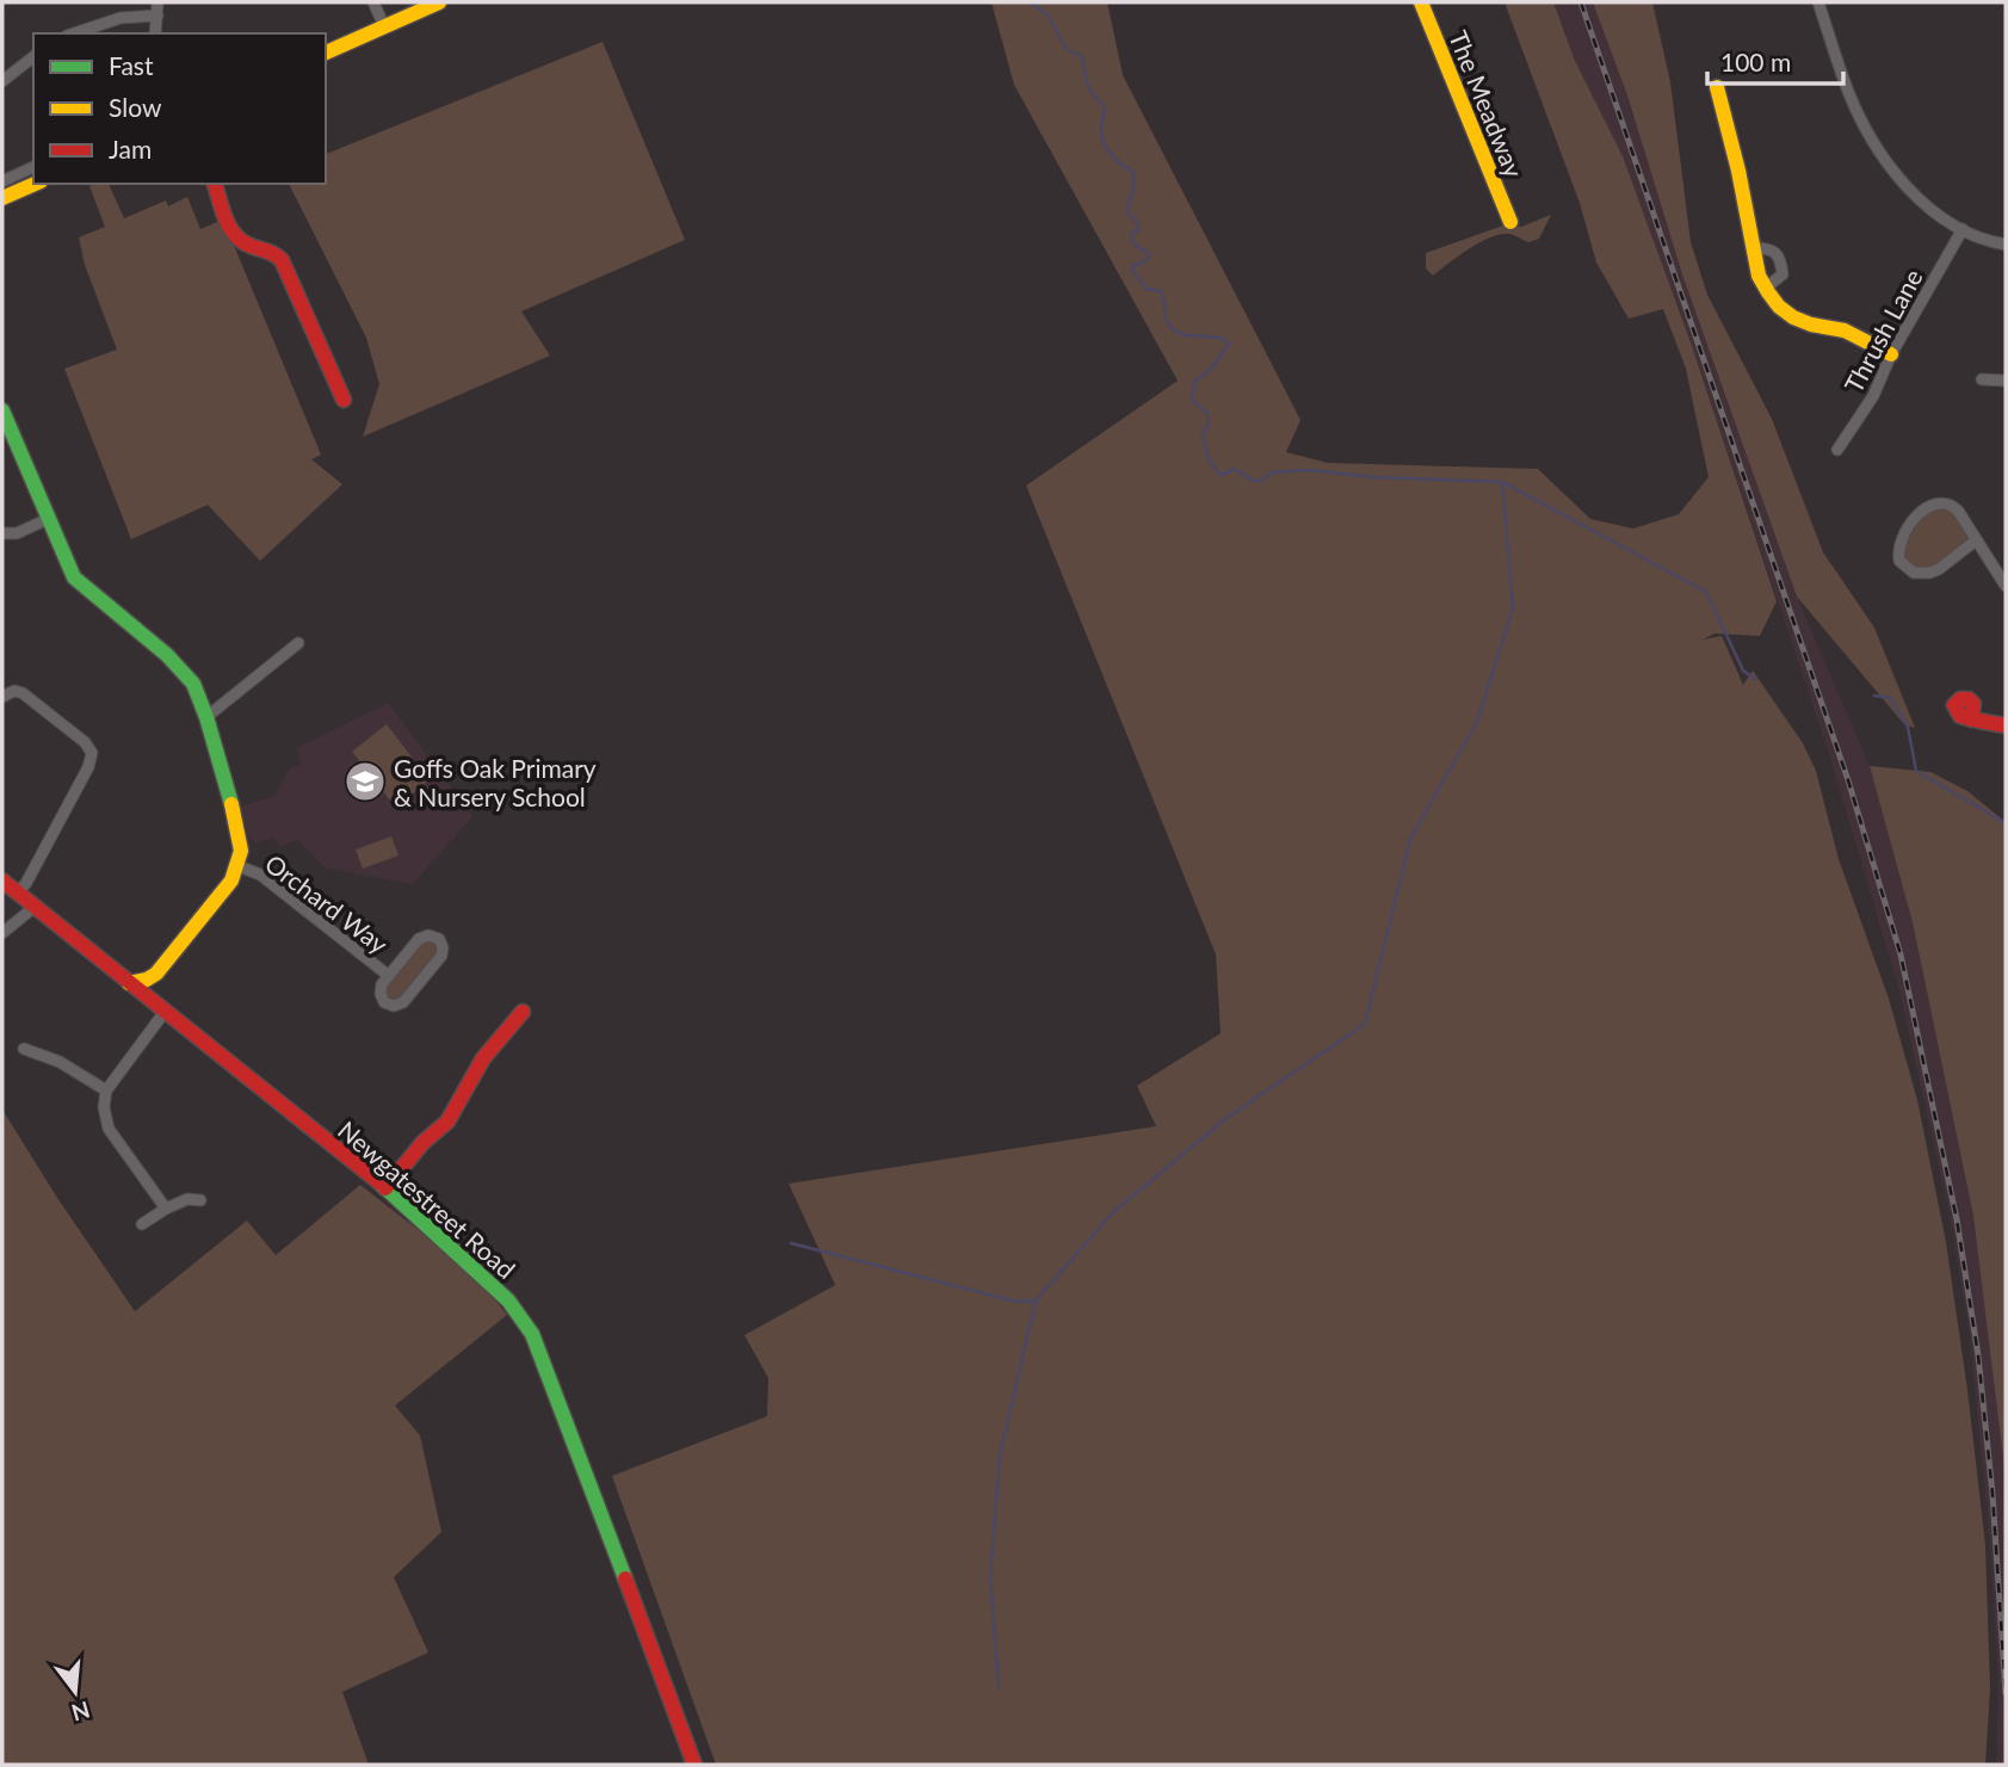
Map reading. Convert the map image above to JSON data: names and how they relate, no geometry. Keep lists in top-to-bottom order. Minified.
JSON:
{"streets":{"street":["The Meadway","Thrush Lane","Orchard Way","Newgatestreet Road"]},"places":{"school or university":["Goffs Oak Primary & Nursery School"]},"legend":["Fast","Slow","Jam"],"scale_bar":"100 m","north":"bottom"}
